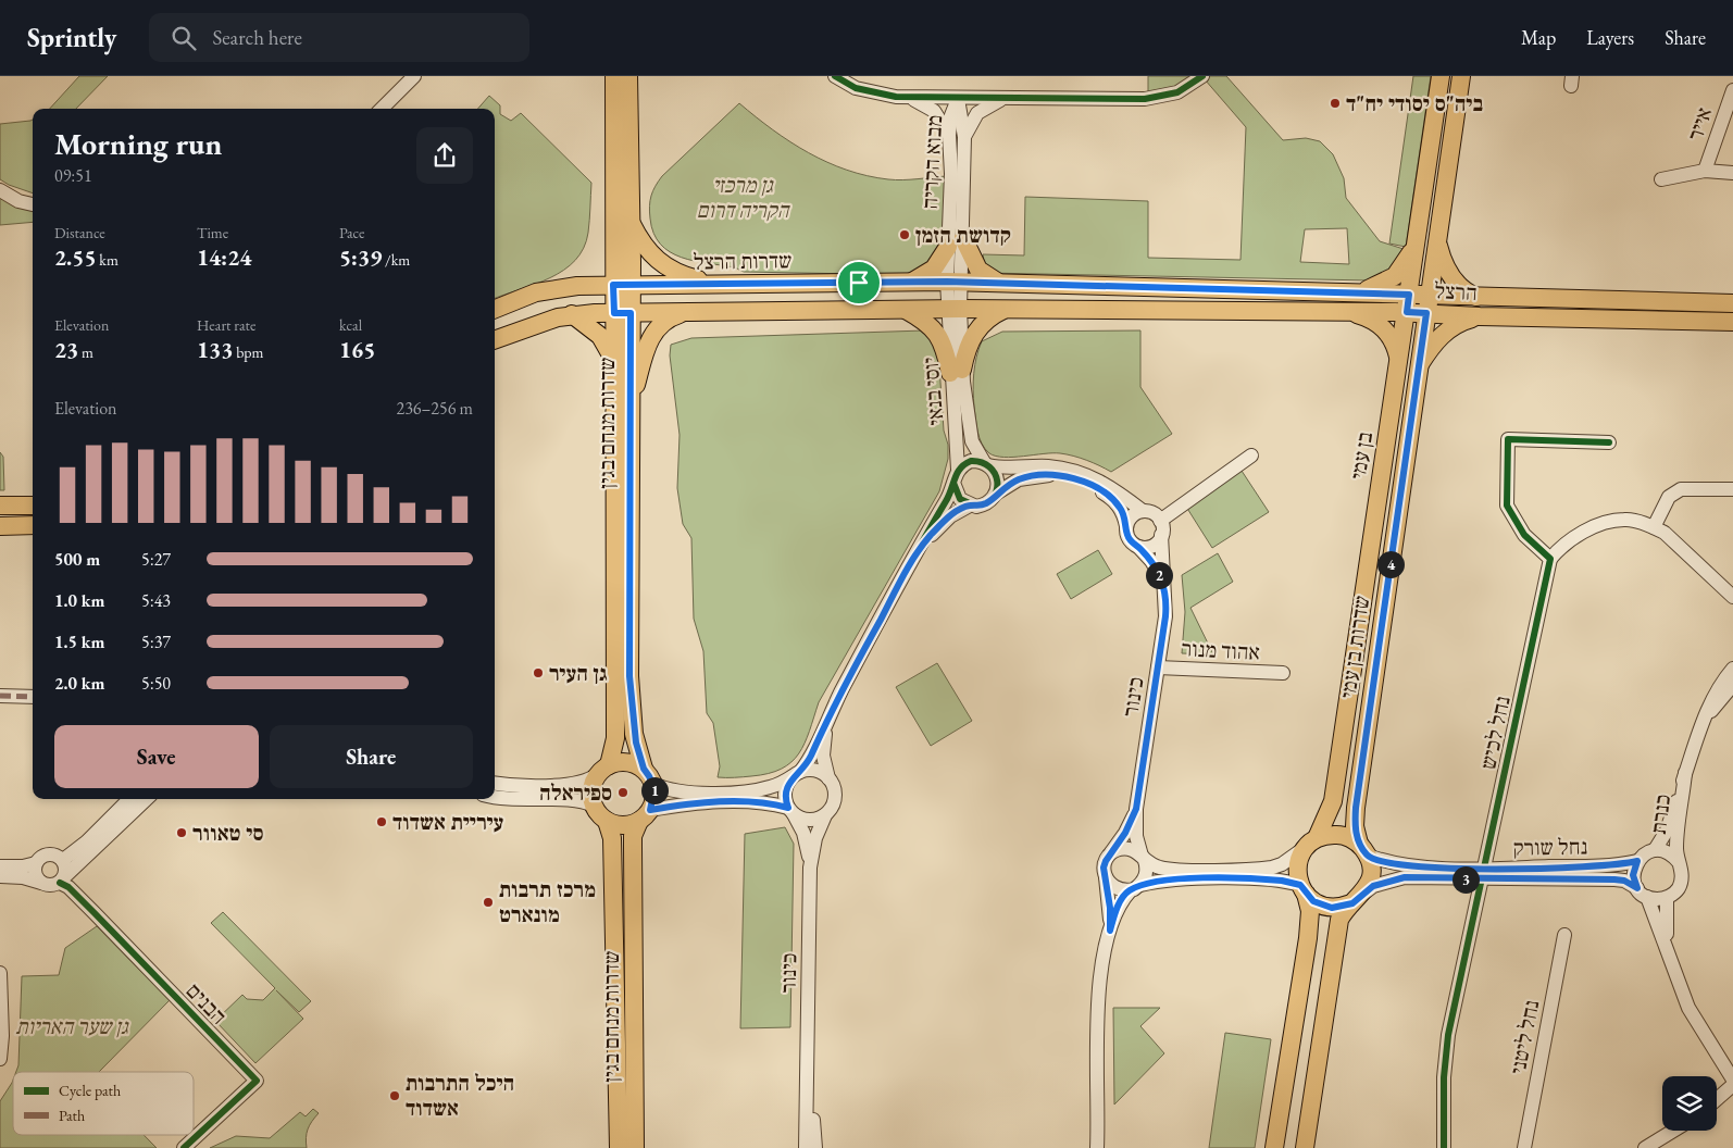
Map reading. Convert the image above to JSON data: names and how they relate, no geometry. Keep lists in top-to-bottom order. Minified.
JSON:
{"streets":{"main road":["שדרות הרצל","הרצל","שדרות מנחם בגין","בן עמי","שדרות בן עמי"],"street":["אייר","מבוא הקריה","יוסי בנאי","אהוד מנור","כינור","נחל לכיש","כנרת","נחל שורק","הבנים","נחל ליטני"]},"crossings":[["מבוא הקריה","שדרות הרצל"],["מבוא הקריה","הרצל"],["מבוא הקריה","יוסי בנאי"],["שדרות הרצל","הרצל"],["שדרות הרצל","שדרות מנחם בגין"],["הרצל","יוסי בנאי"],["הרצל","בן עמי"],["הרצל","שדרות בן עמי"],["בן עמי","שדרות בן עמי"],["בן עמי","נחל שורק"],["שדרות בן עמי","נחל שורק"],["אהוד מנור","כינור"],["נחל לכיש","נחל שורק"],["כנרת","נחל שורק"]],"parks":["גן מרכזי הקריה דרום","גן שער האריות"],"places":["ביה\"ס יסודי יח\"ד","קדושת הזמן","גן העיר","ספיראלה","עיריית אשדוד","סי טאוור","מרכז תרבות מונארט","היכל התרבות אשדוד"],"legend":["Cycle path","Path"],"page":{"header":"Sprintly","search":"Search here","nav":["Map","Layers","Share"],"heading":["Morning run","09:51"],"stats":[["Distance","2.55 km"],["Time","14:24"],["Pace","5:39 /km"],["Elevation","23 m"],["Heart rate","133 bpm"],["kcal","165"]],"chart":["Elevation","236–256 m"],"list":[{"name":"500 m","note":"5:27"},{"name":"1.0 km","note":"5:43"},{"name":"1.5 km","note":"5:37"},{"name":"2.0 km","note":"5:50"}],"pins":["4","2","1","3"],"buttons":["Save","Share"]}}
